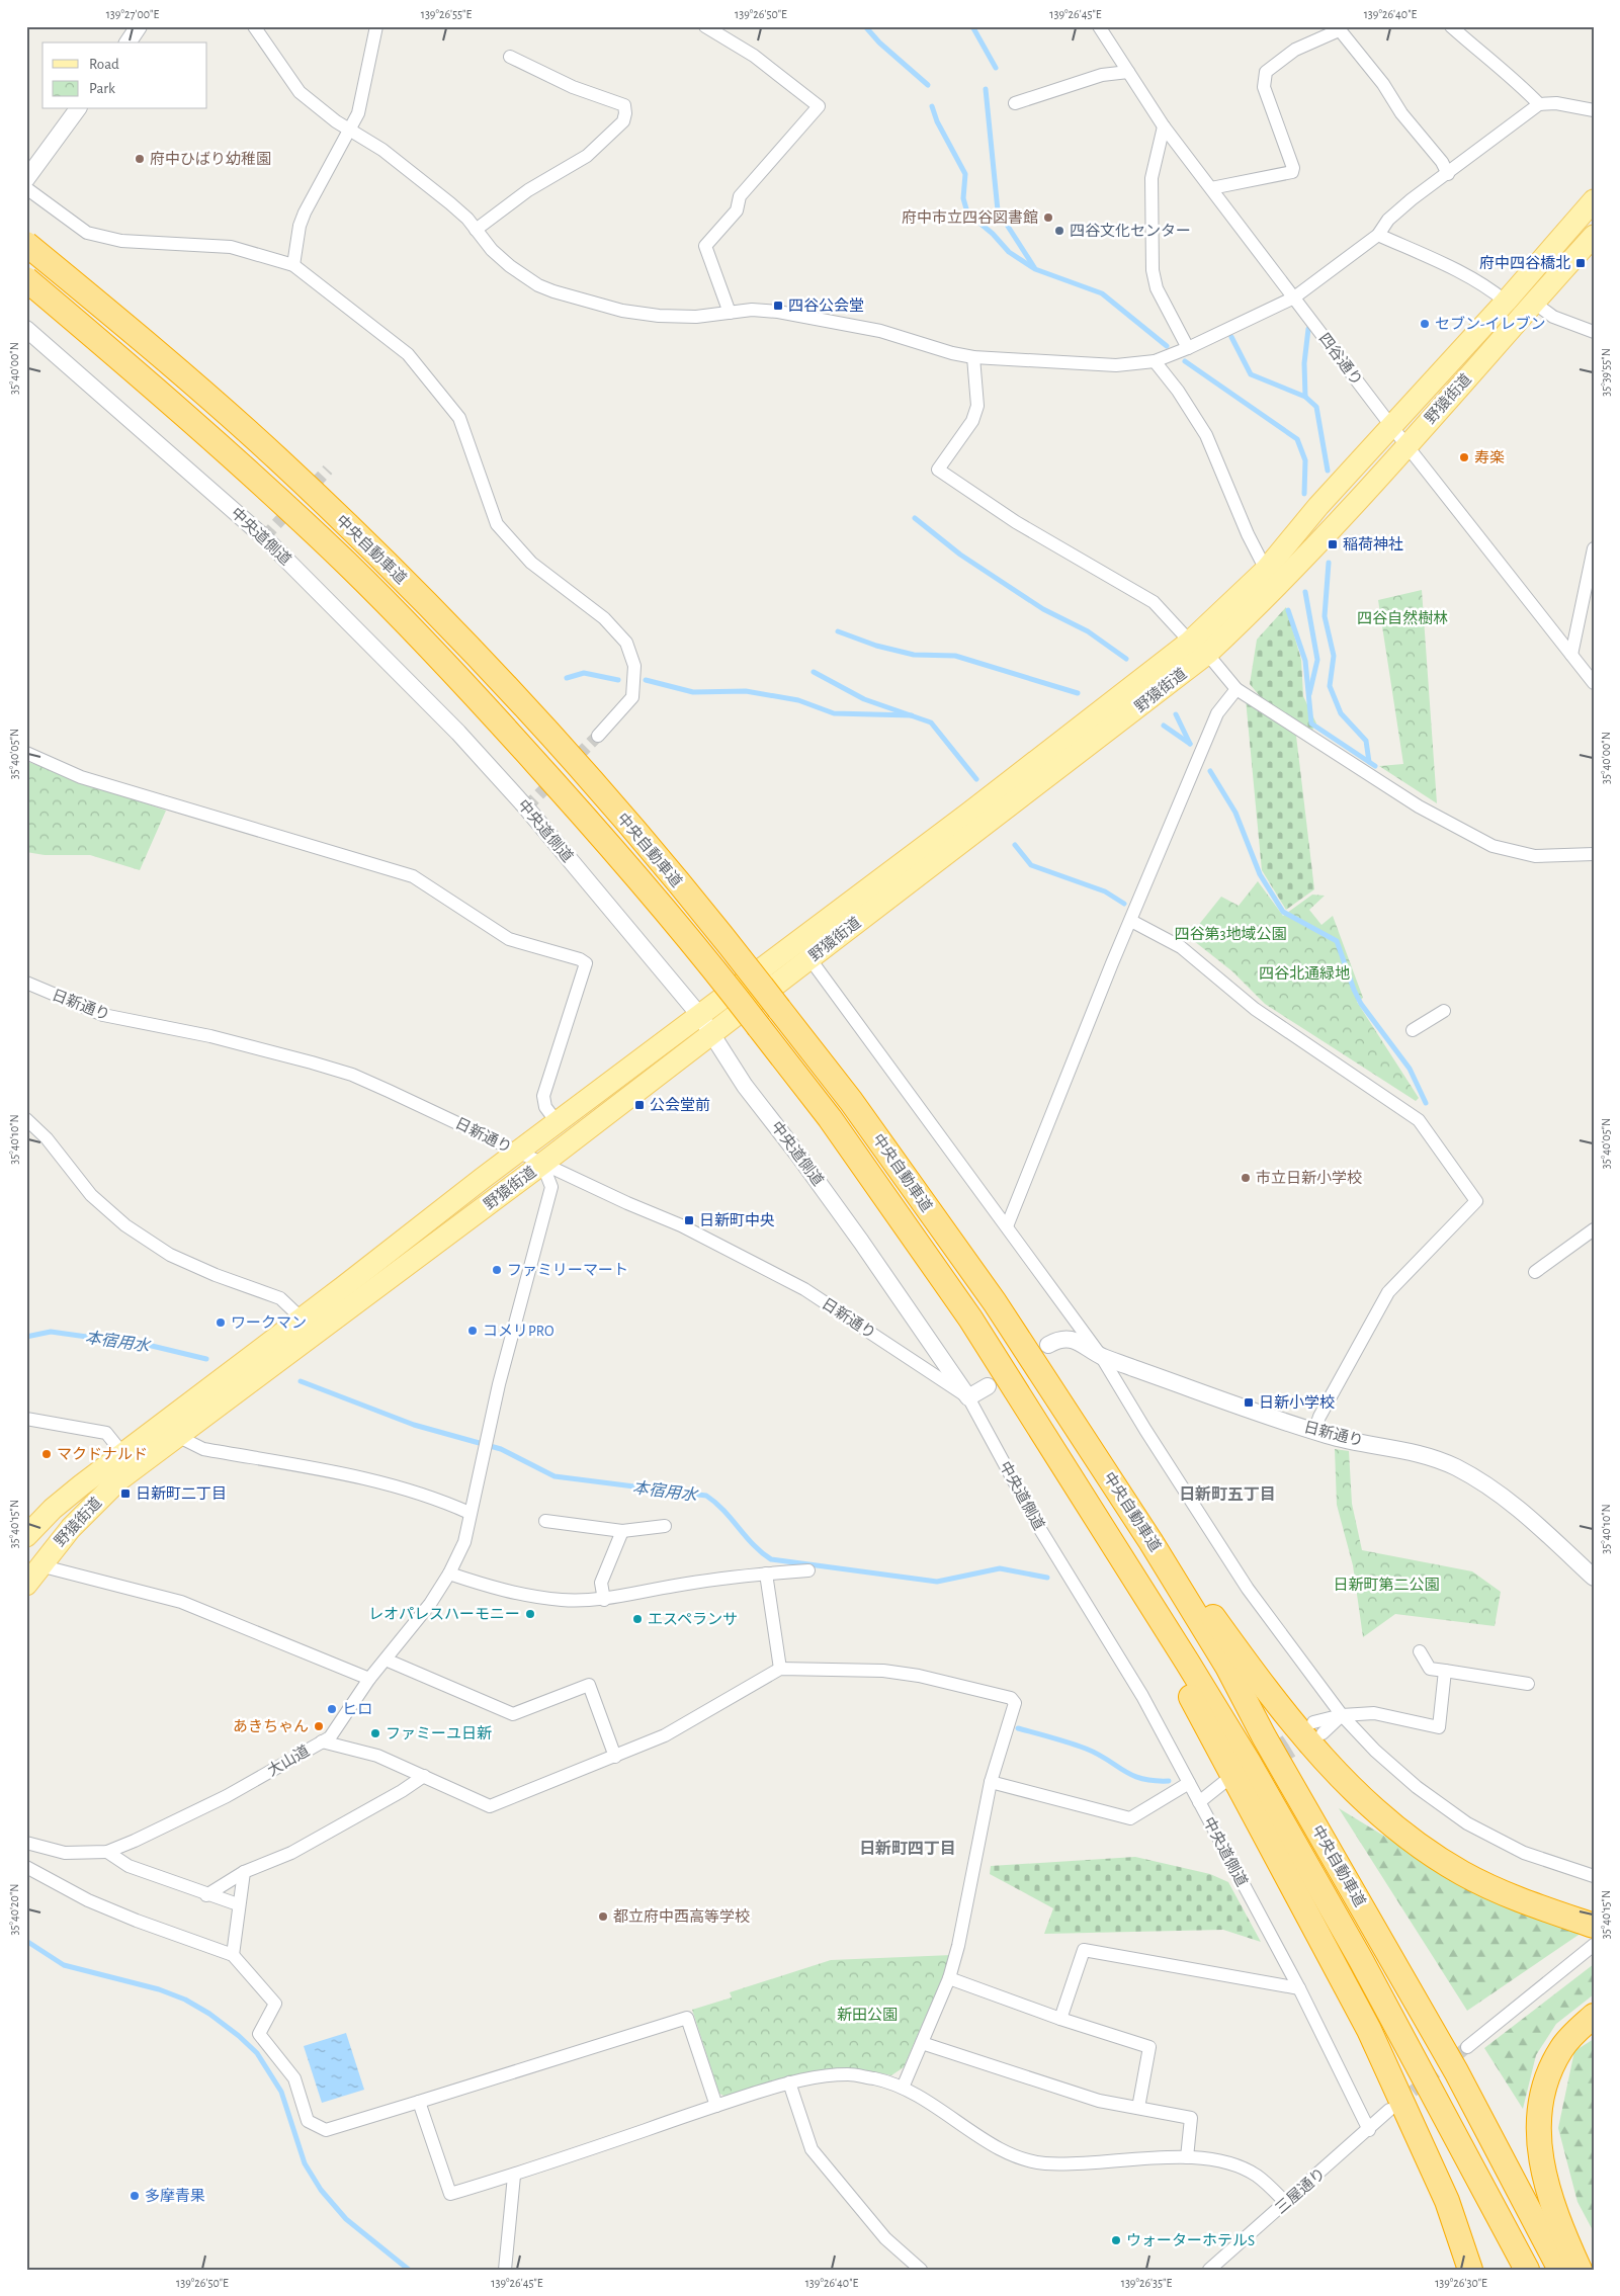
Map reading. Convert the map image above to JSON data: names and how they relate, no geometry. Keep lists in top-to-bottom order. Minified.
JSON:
{"streets":{"highway":["中央自動車道"],"main road":["野猿街道"],"street":["四谷通り","中央道側道","日新通り","大山道","三屋通り"]},"crossings":[["四谷通り","野猿街道"],["野猿街道","中央道側道"],["野猿街道","日新通り"],["野猿街道","大山道"],["中央道側道","日新通り"],["中央道側道","三屋通り"],["日新通り","大山道"]],"districts":["日新町五丁目","日新町四丁目"],"water":["本宿用水"],"parks":["四谷自然樹林","四谷第3地域公園","四谷北通緑地","日新町第二公園","新田公園"],"places":{"other":["府中ひばり幼稚園","府中市立四谷図書館","四谷文化センター","セブン-イレブン","寿楽","市立日新小学校","ファミリーマート","ワークマン","コメリPRO","マクドナルド","レオパレスハーモニー","エスペランサ","ヒロ","あきちゃん","ファミーユ日新","都立府中西高等学校","多摩青果","ウォーターホテルS"],"transit":["府中四谷橋北","四谷公会堂","稲荷神社","公会堂前","日新町中央","日新小学校","日新町二丁目"]},"legend":["Road","Park"],"coordinates":["139°27'00\"E","139°26'55\"E","139°26'50\"E","139°26'45\"E","139°26'40\"E","35°40'00\"N","35°39'55\"N","35°40'05\"N","35°40'10\"N","35°40'15\"N","35°40'20\"N","139°26'35\"E","139°26'30\"E"]}
